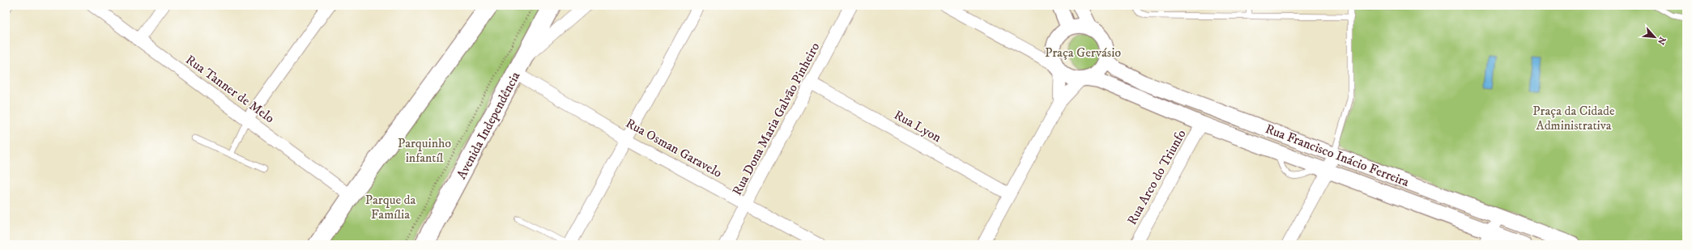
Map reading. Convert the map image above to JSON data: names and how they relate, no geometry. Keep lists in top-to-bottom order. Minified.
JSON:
{"streets":{"main road":["Avenida Independência"],"street":["Rua Tanner de Melo","Rua Dona Maria Galvão Pinheiro","Rua Lyon","Rua Osman Garavelo","Rua Francisco Inácio Ferreira","Rua Arco do Triunfo"]},"crossings":[["Rua Dona Maria Galvão Pinheiro","Rua Lyon"],["Rua Dona Maria Galvão Pinheiro","Rua Osman Garavelo"],["Avenida Independência","Rua Osman Garavelo"],["Rua Francisco Inácio Ferreira","Rua Arco do Triunfo"]],"parks":["Praça Gervásio","Praça da Cidade Administrativa","Parquinho infantíl","Parque da Família"],"north":"bottom right"}
